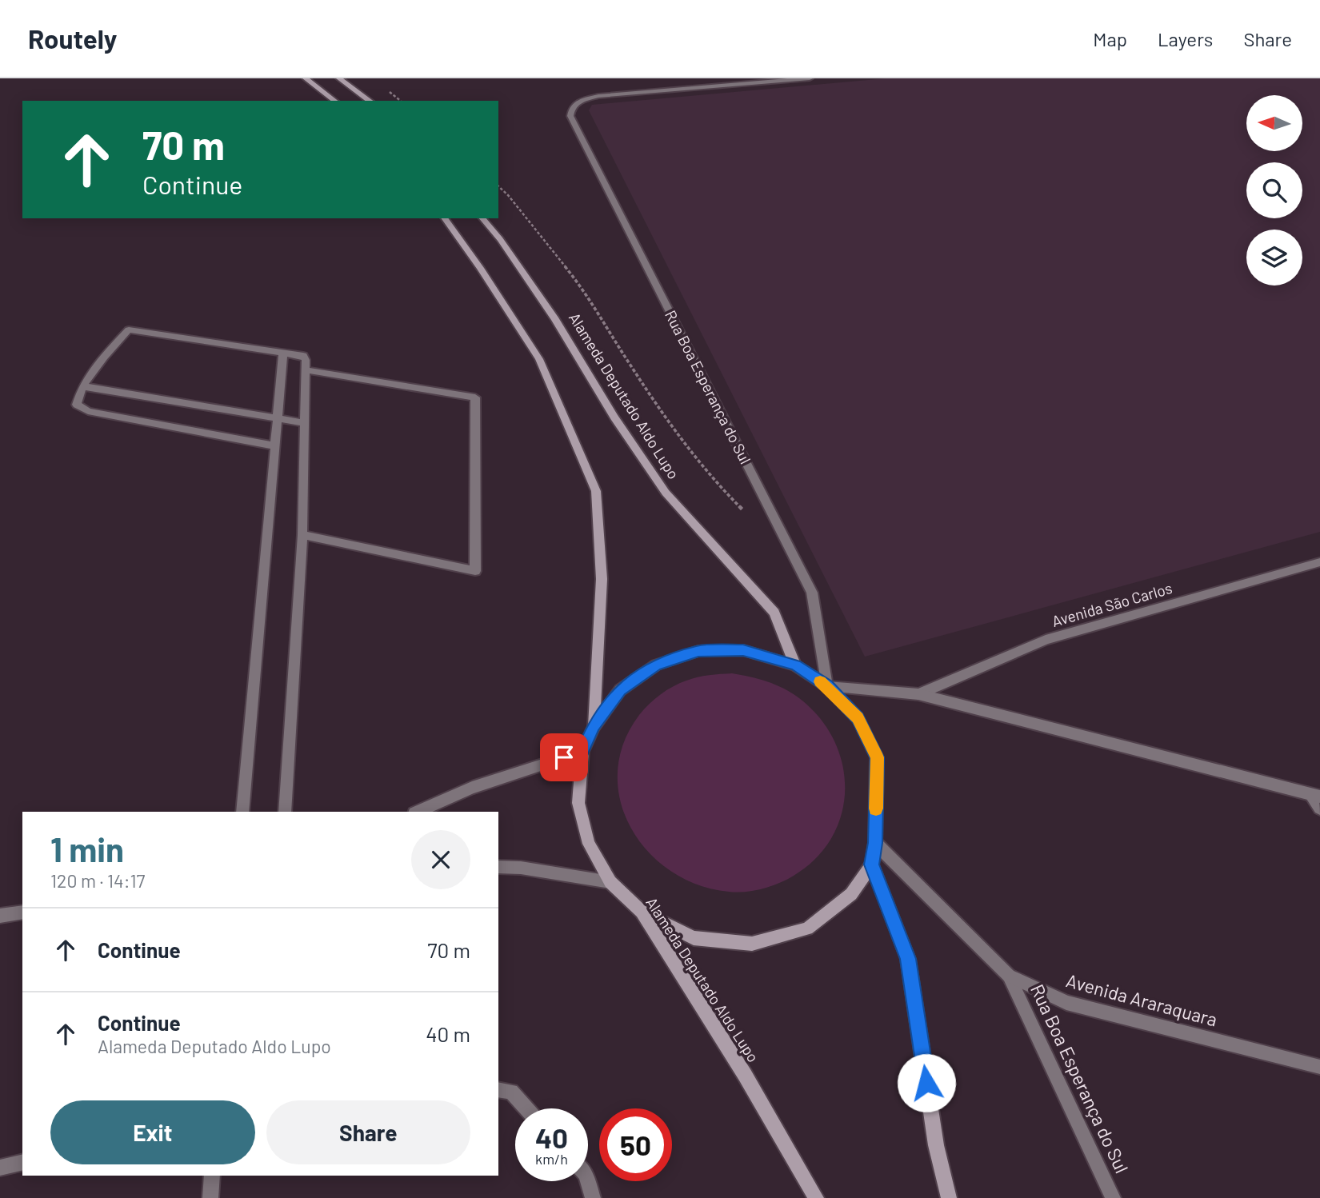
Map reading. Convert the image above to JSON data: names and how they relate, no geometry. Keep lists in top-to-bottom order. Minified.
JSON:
{"streets":{"main road":["Alameda Deputado Aldo Lupo"],"street":["Rua Boa Esperança do Sul","Avenida São Carlos","Avenida Araraquara"]},"crossings":[["Rua Boa Esperança do Sul","Avenida Araraquara"]],"north":"left","page":{"header":"Routely","nav":["Map","Layers","Share"],"turn":["70 m","Continue"],"heading":["1 min","120 m · 14:17"],"list":[{"name":"Continue","value":"70 m"},{"name":"Continue","note":"Alameda Deputado Aldo Lupo","value":"40 m"}],"buttons":["Exit","Share"],"speed":"40 km/h","limit":"50"}}
